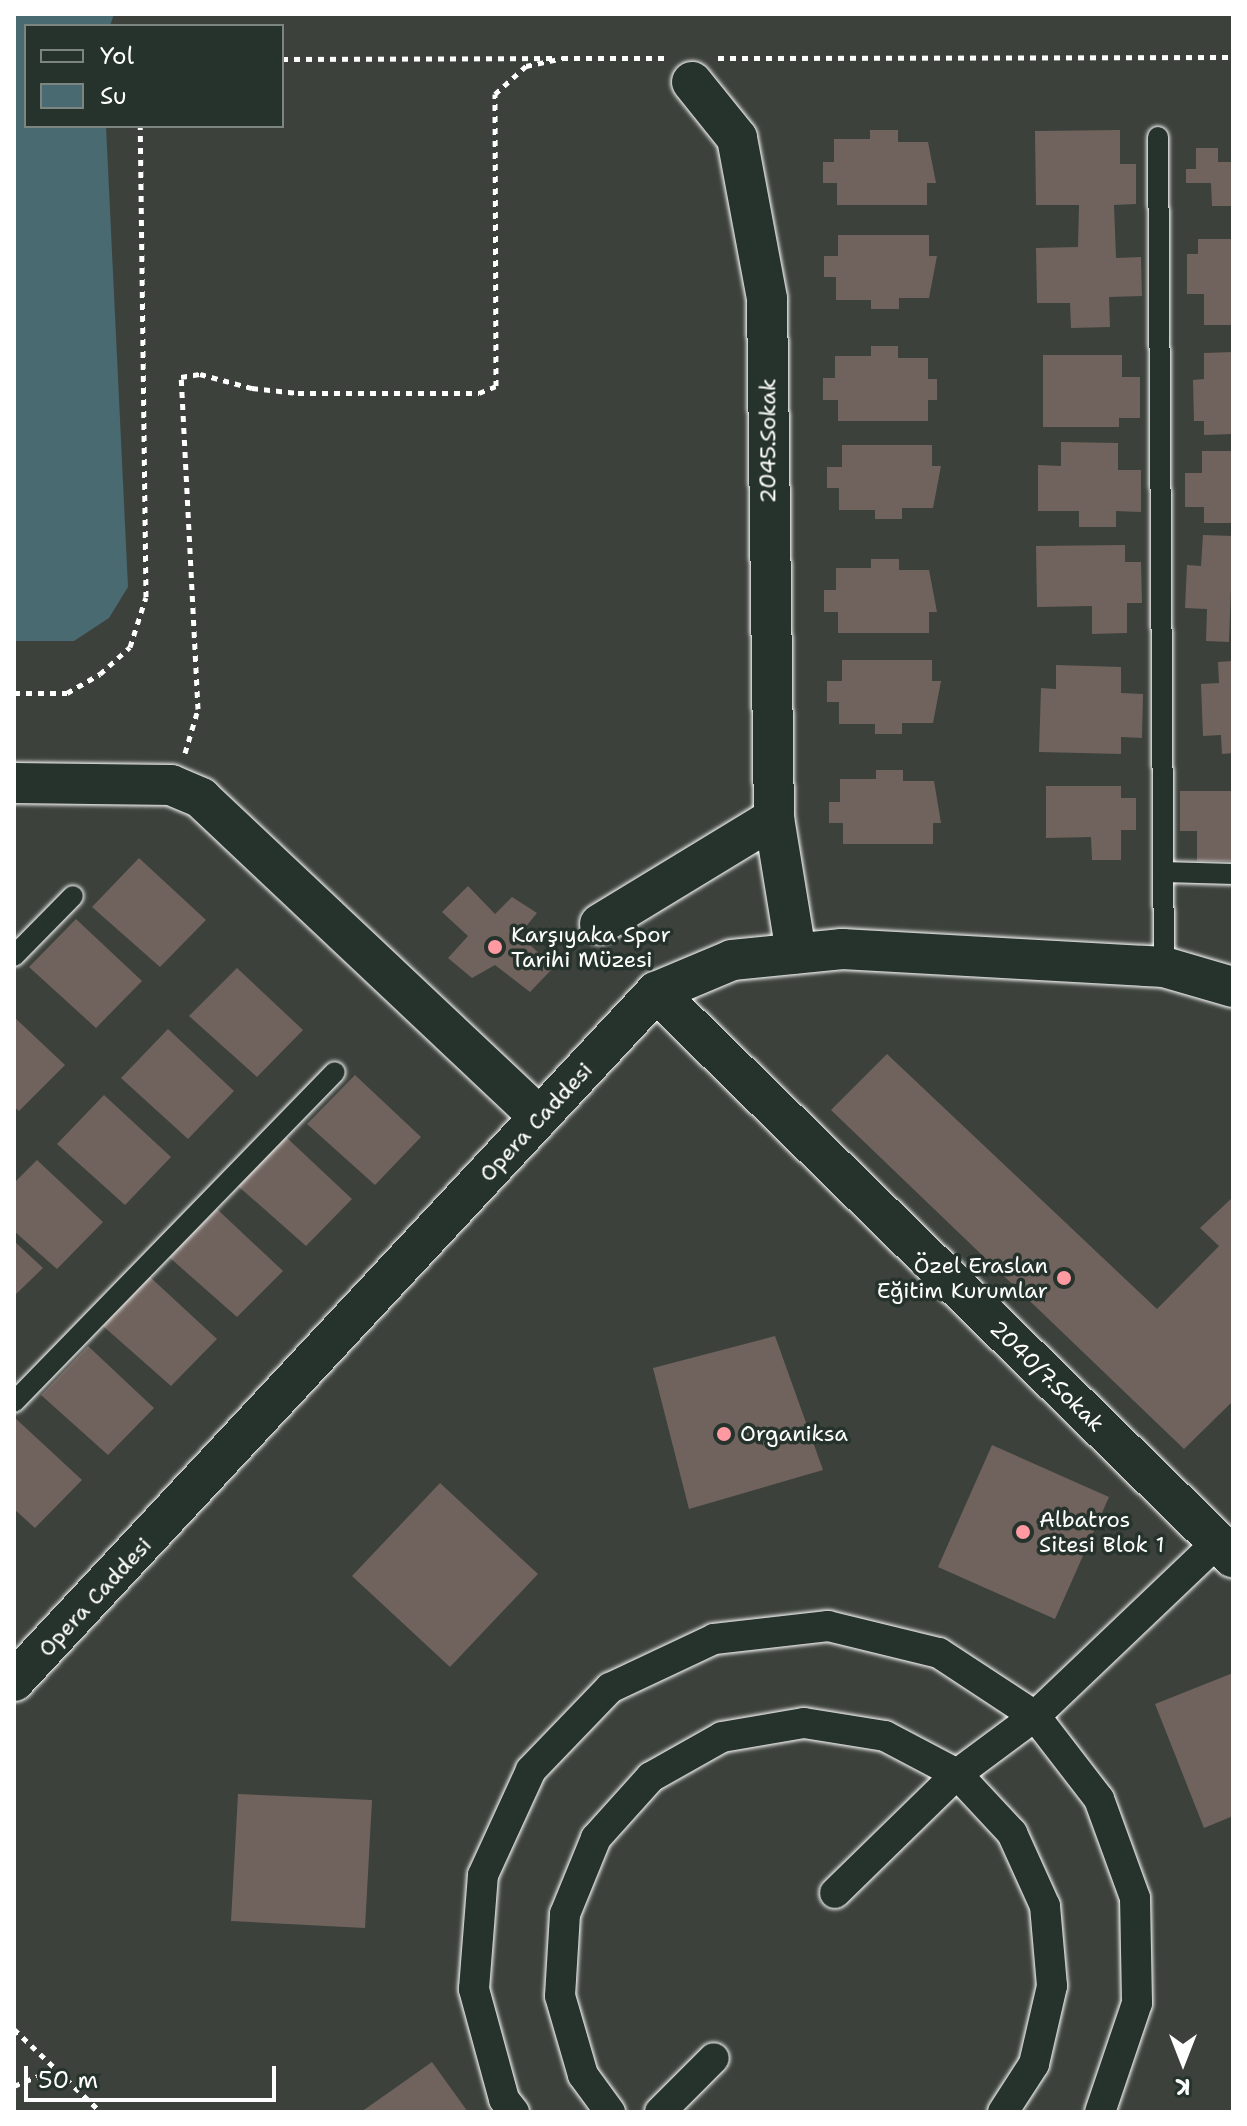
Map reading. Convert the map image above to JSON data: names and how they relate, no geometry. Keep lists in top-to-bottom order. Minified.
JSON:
{"streets":{"street":["2045.Sokak","Opera Caddesi","2040/7.Sokak"]},"crossings":[["2045.Sokak","Opera Caddesi"],["Opera Caddesi","2040/7.Sokak"]],"places":["Karşıyaka Spor Tarihi Müzesi","Özel Eraslan Eğitim Kurumlar","Organiksa","Albatros Sitesi Blok 1"],"legend":["Yol","Su"],"scale_bar":"50 m","north":"bottom"}
